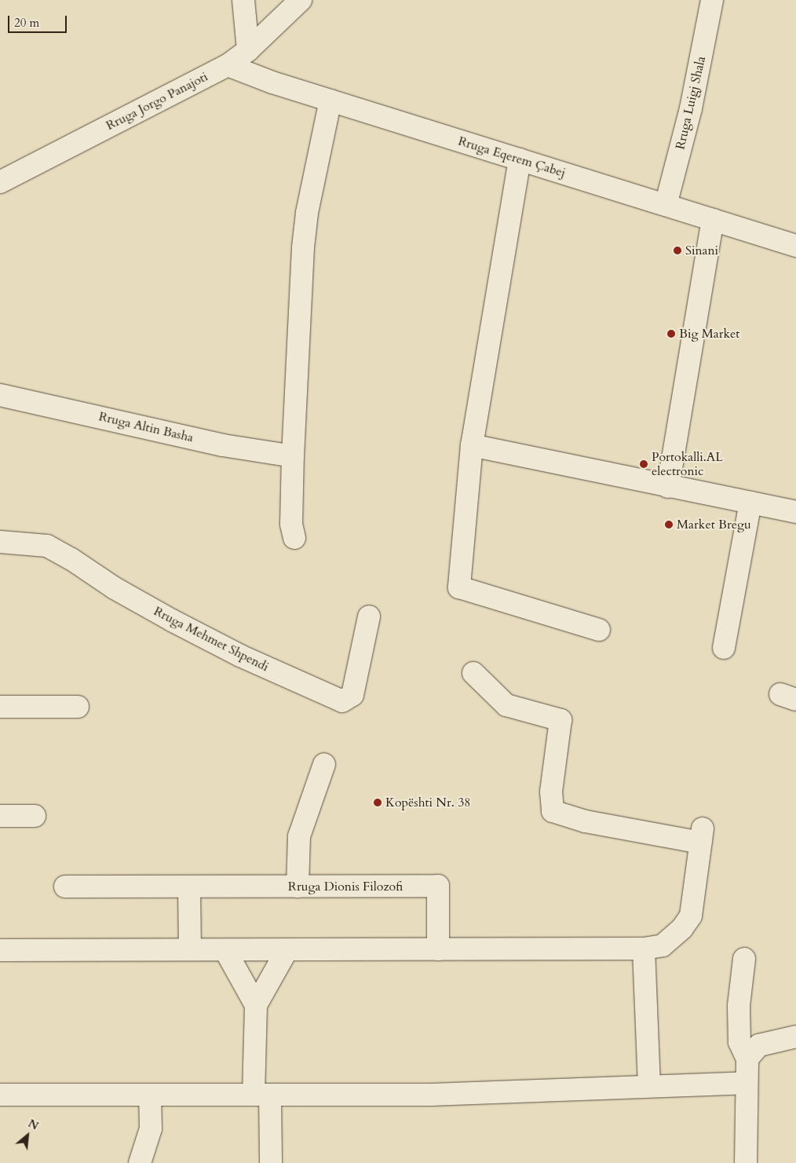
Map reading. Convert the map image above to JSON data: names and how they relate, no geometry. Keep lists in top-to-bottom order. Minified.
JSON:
{"streets":{"street":["Rruga Jorgo Panajoti","Rruga Luigj Shala","Rruga Eqerem Çabej","Rruga Altin Basha","Rruga Mehmet Shpendi","Rruga Dionis Filozofi"]},"crossings":[["Rruga Jorgo Panajoti","Rruga Eqerem Çabej"],["Rruga Luigj Shala","Rruga Eqerem Çabej"]],"places":["Sinani","Big Market","Portokalli.AL electronic","Market Bregu","Kopështi Nr. 38"],"scale_bar":"20 m","north":"top right"}
